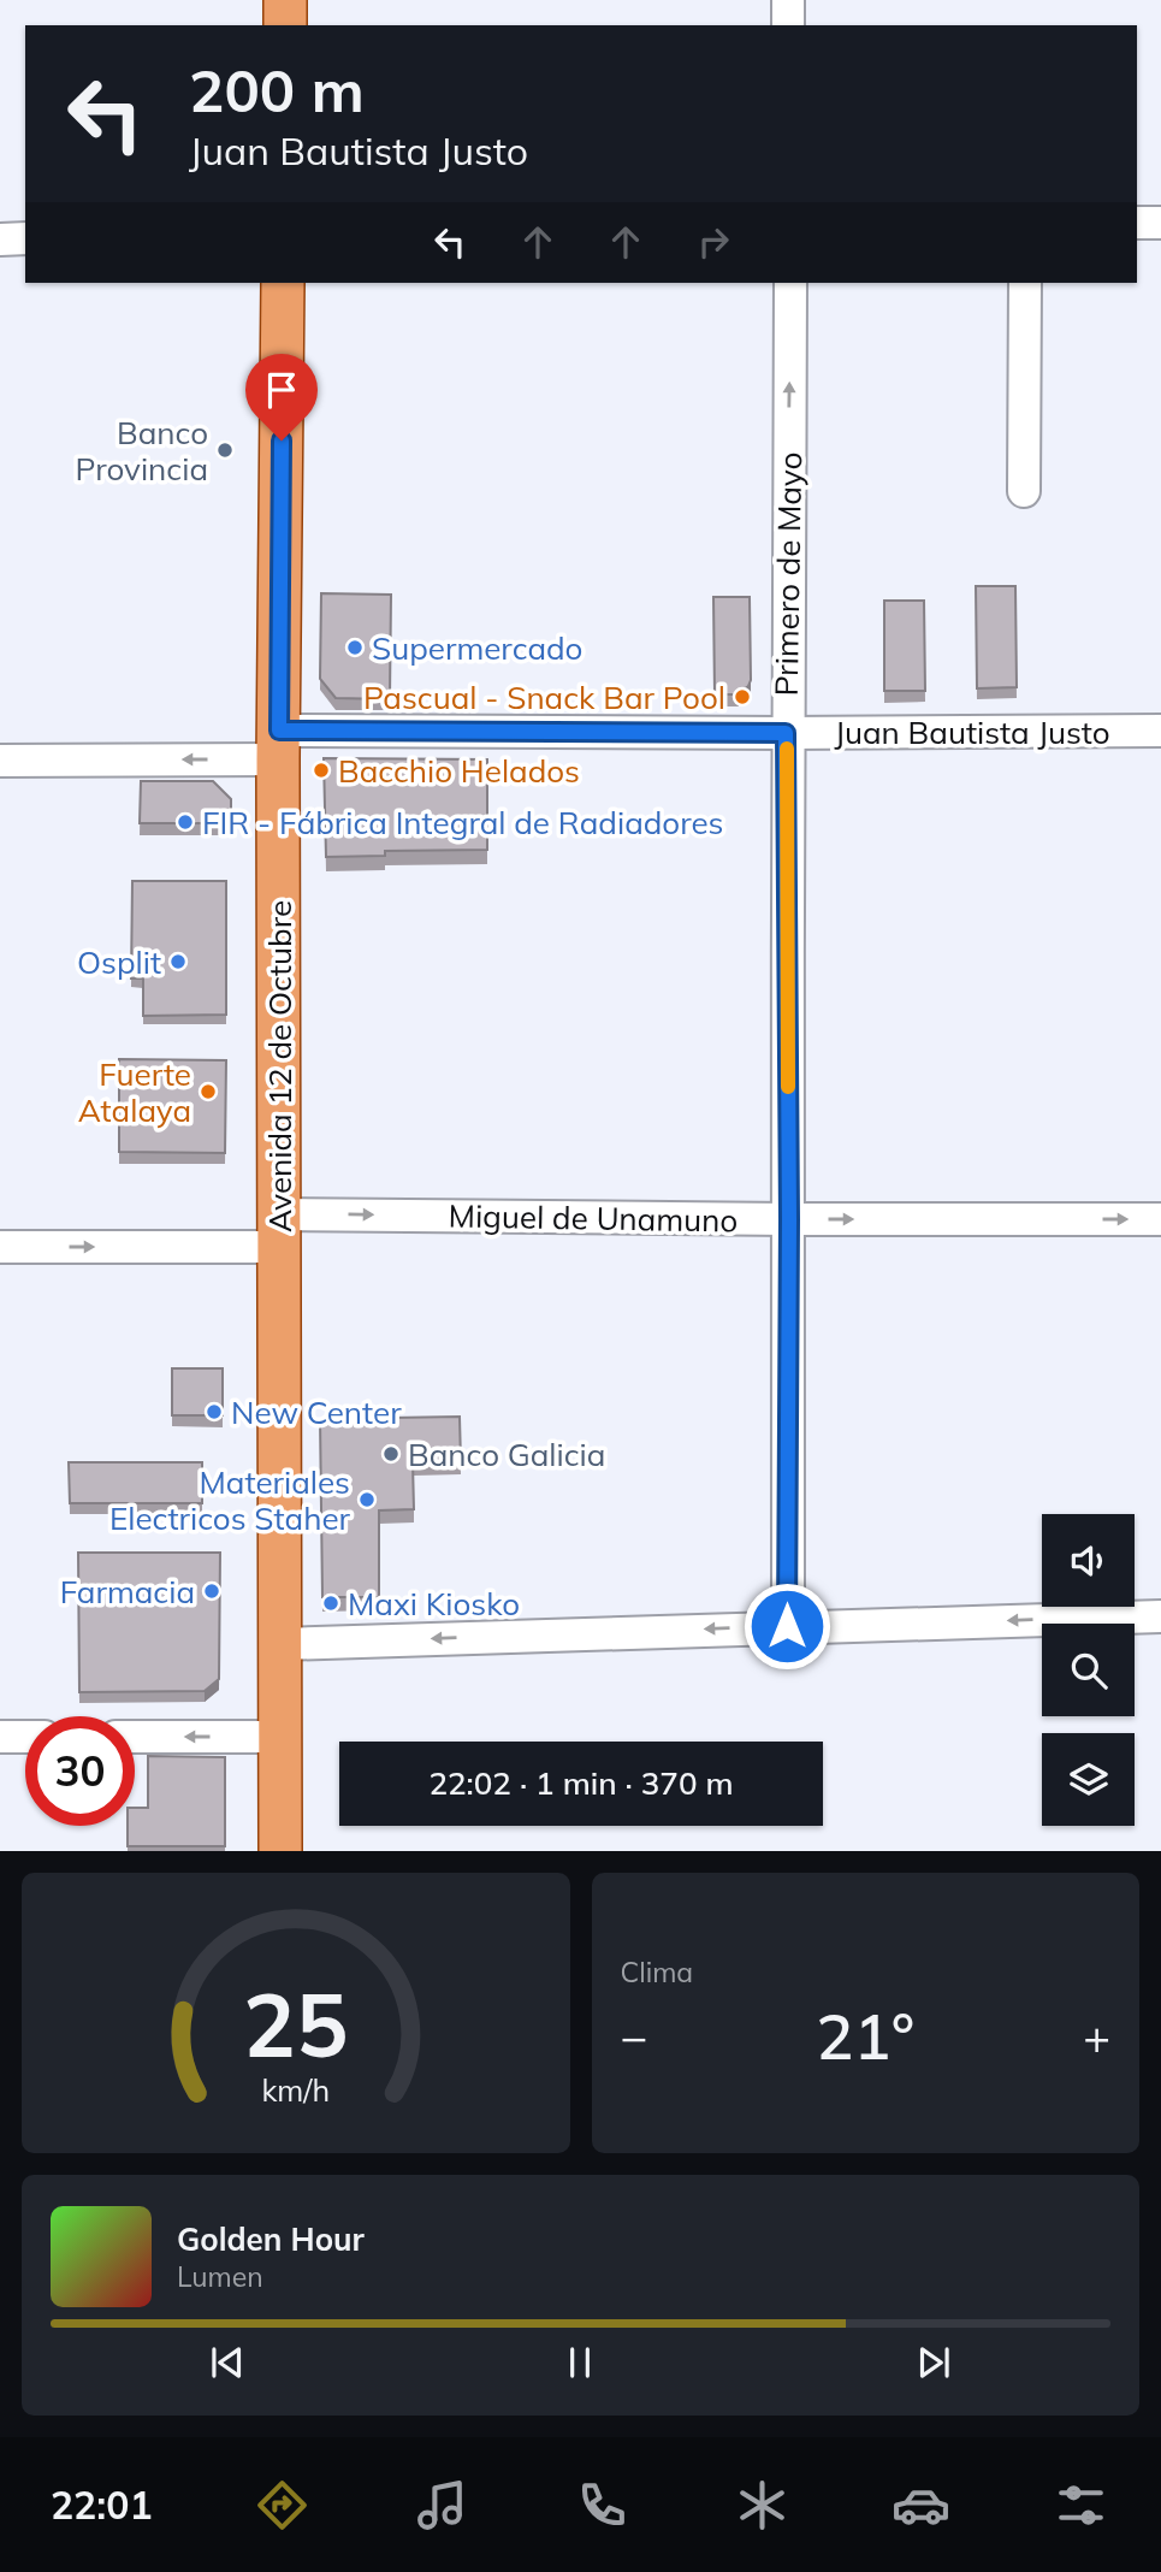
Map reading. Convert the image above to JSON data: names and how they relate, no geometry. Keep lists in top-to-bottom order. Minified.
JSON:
{"streets":{"main road":["Avenida 12 de Octubre"],"street":["Primero de Mayo","Juan Bautista Justo","Miguel de Unamuno"]},"crossings":[["Primero de Mayo","Juan Bautista Justo"],["Primero de Mayo","Miguel de Unamuno"],["Juan Bautista Justo","Avenida 12 de Octubre"],["Avenida 12 de Octubre","Miguel de Unamuno"]],"one_way":["Miguel de Unamuno"],"places":["Banco Provincia","Supermercado","Pascual - Snack Bar Pool","Bacchio Helados","FIR - Fábrica Integral de Radiadores","Osplit","Fuerte Atalaya","New Center","Banco Galicia","Materiales Electricos Staher","Farmacia","Maxi Kiosko"],"page":{"turn":["200 m","Juan Bautista Justo"],"limit":"30","trip":"22:02 · 1 min · 370 m","tile":"Clima","heat":["−","21°","+"],"song":["Golden Hour","Lumen"],"tabs":"22:01","gauge":["25","km/h"]}}
